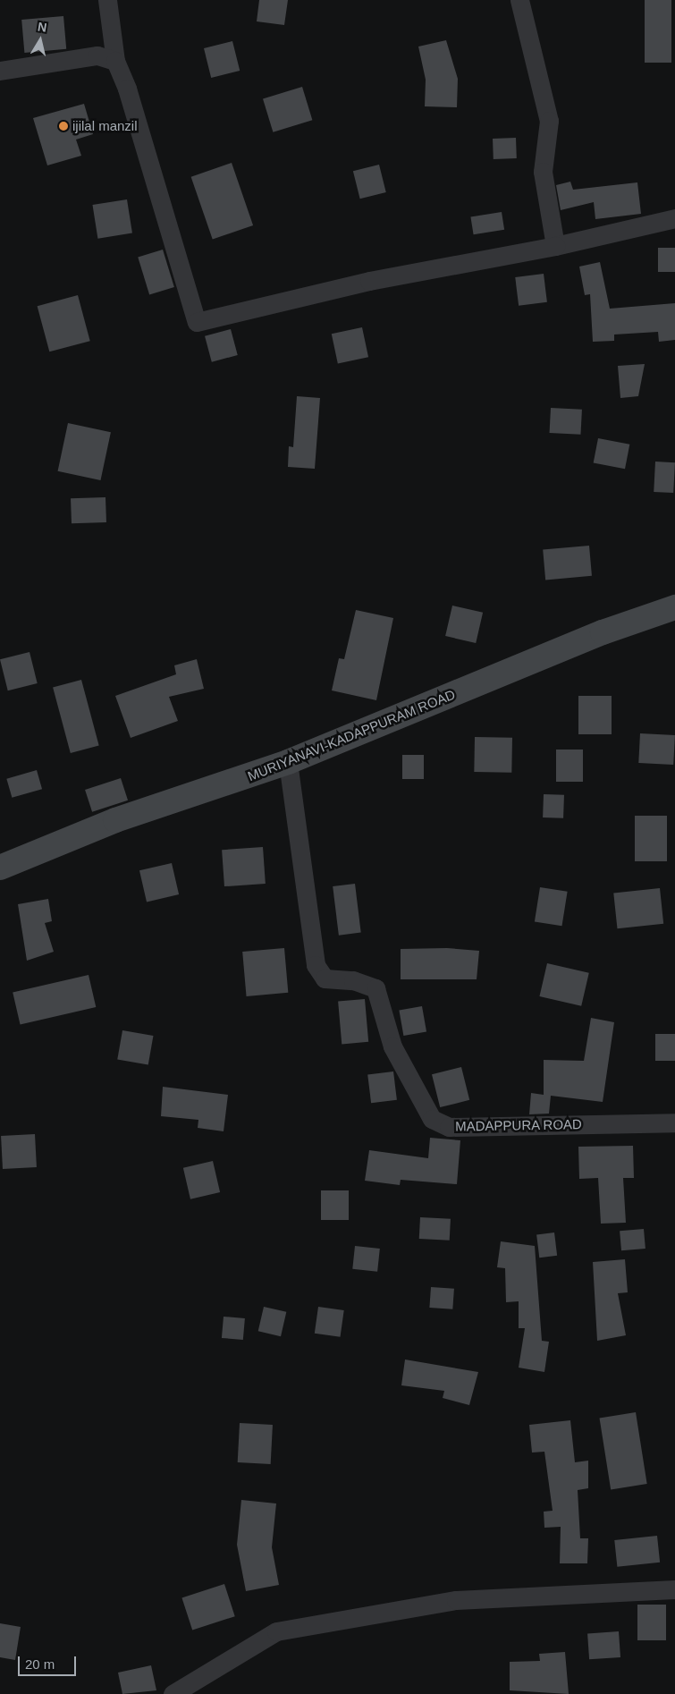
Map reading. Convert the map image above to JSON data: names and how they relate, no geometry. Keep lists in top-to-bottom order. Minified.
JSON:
{"streets":{"street":["MURIYANAVI-KADAPPURAM ROAD","MADAPPURA ROAD"]},"crossings":[["MURIYANAVI-KADAPPURAM ROAD","MADAPPURA ROAD"]],"places":["ijilal manzil"],"scale_bar":"20 m","north":"top"}
